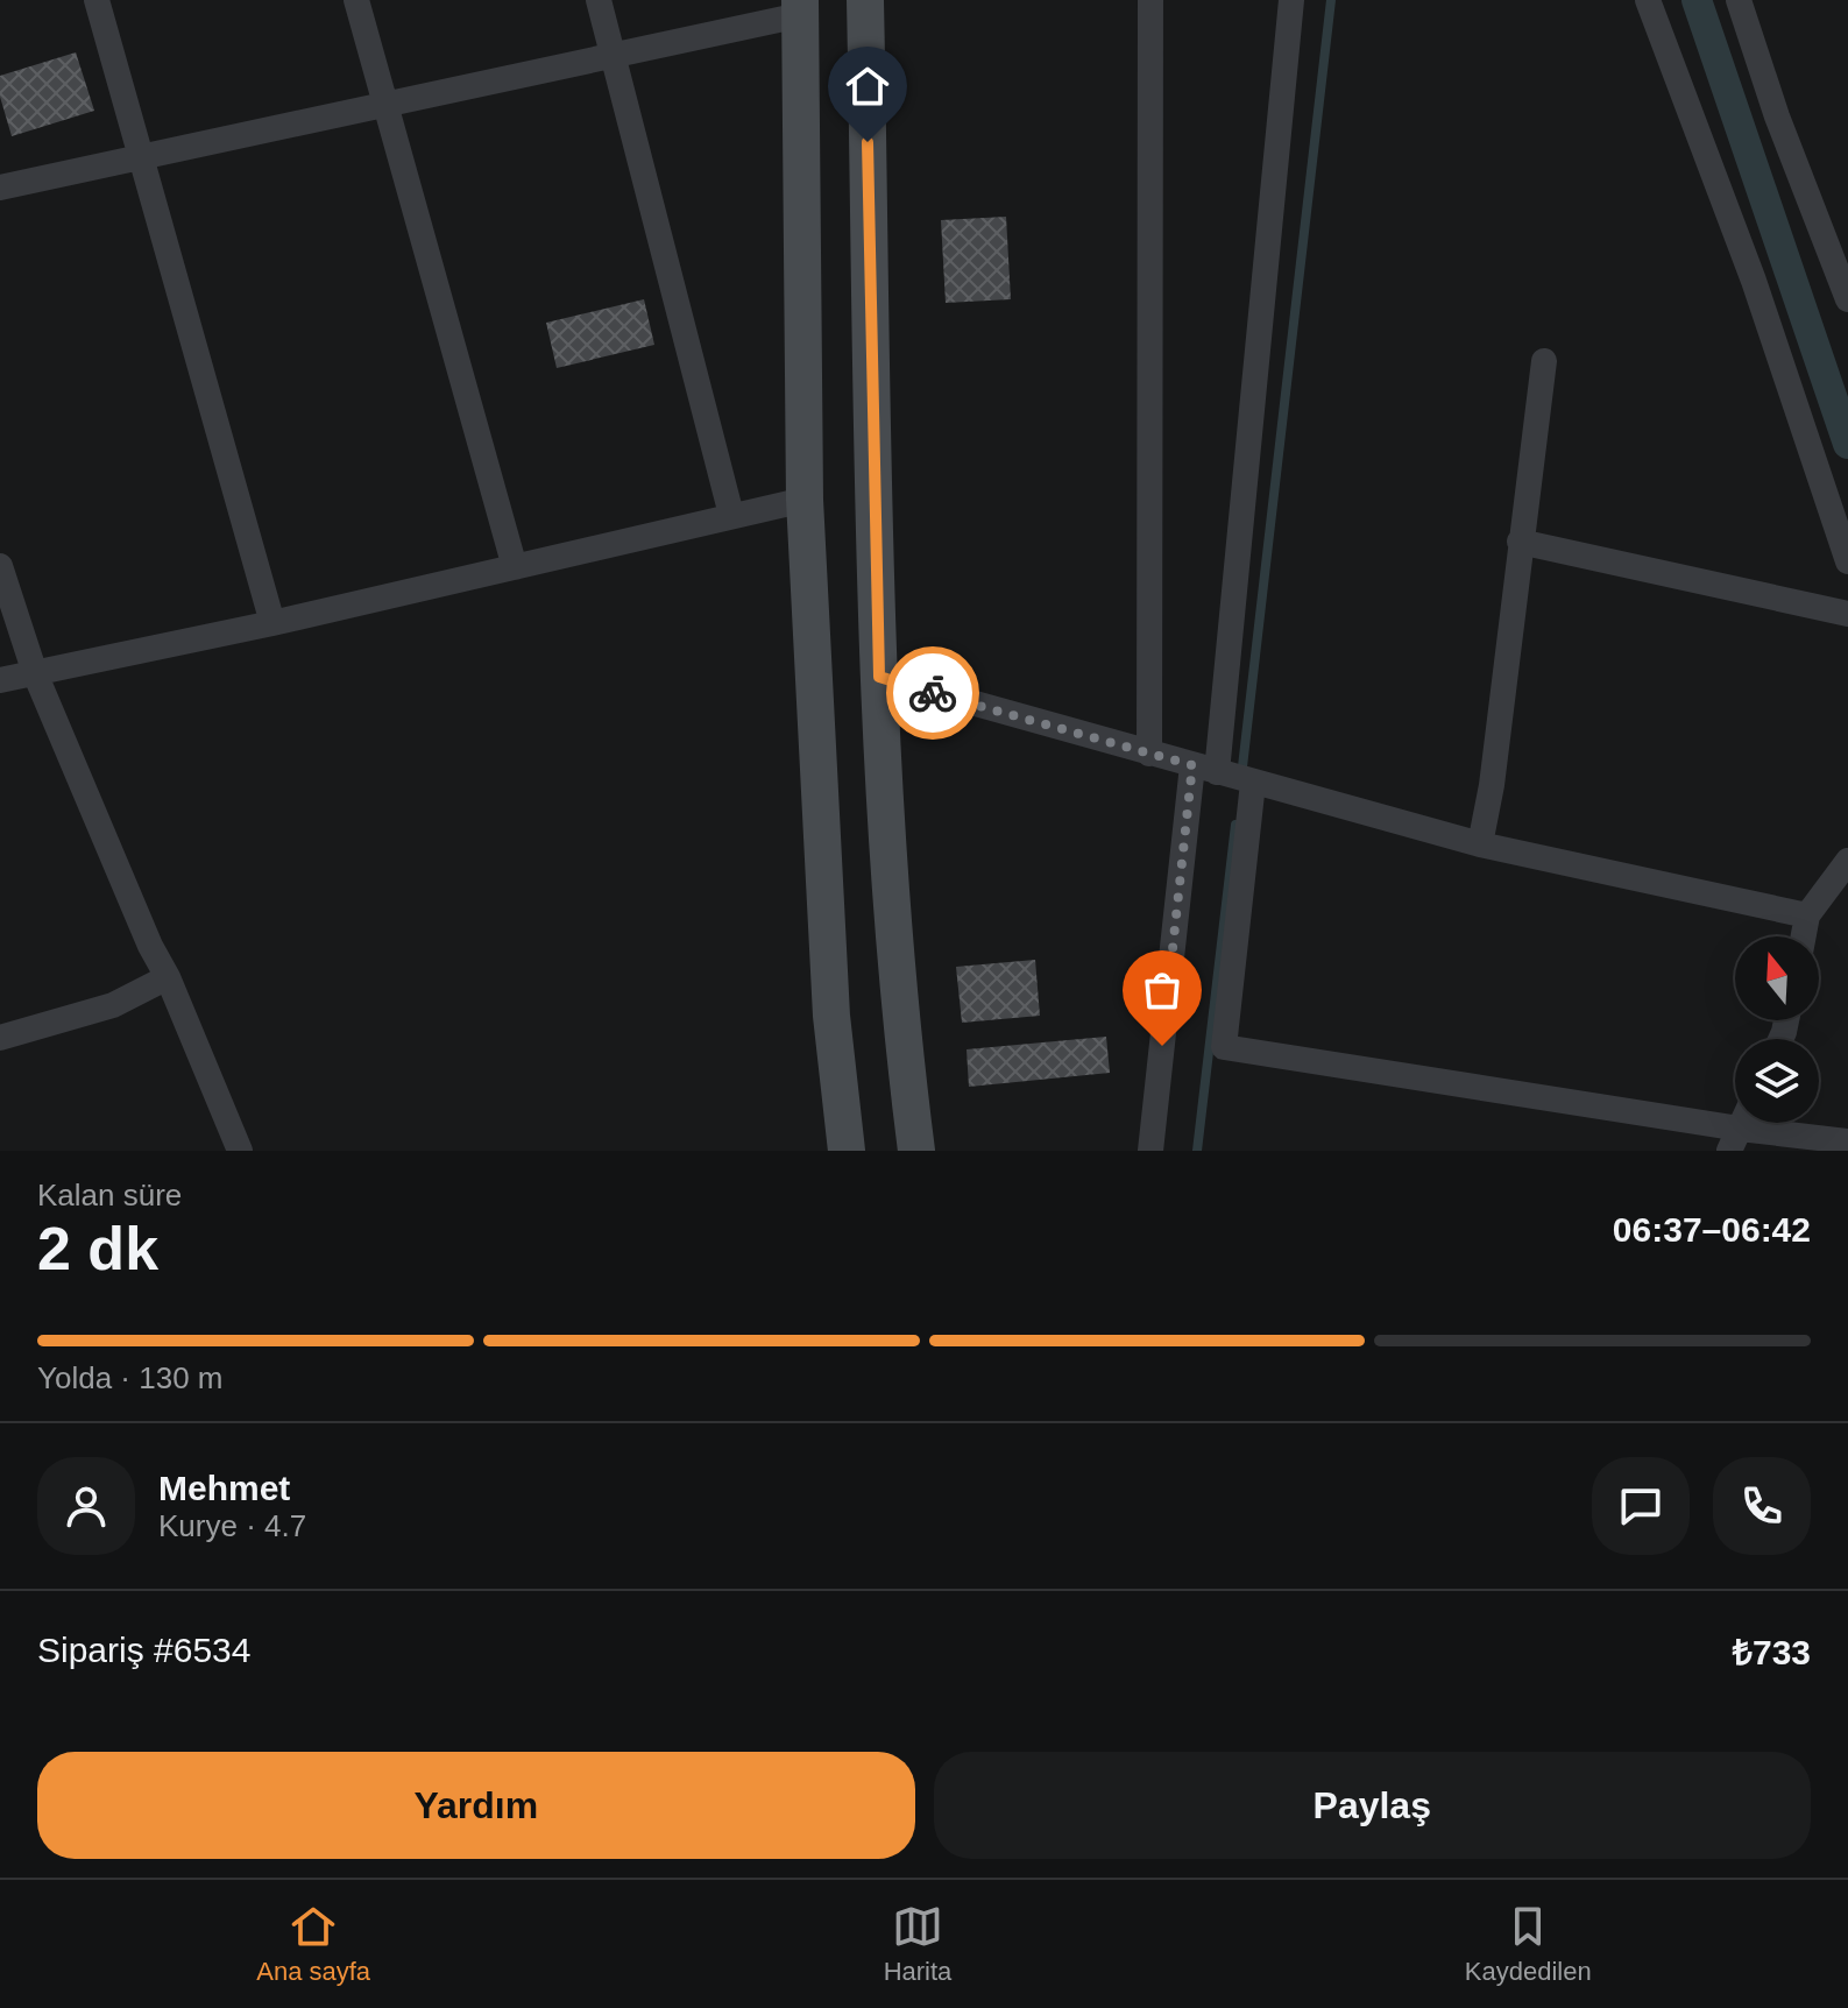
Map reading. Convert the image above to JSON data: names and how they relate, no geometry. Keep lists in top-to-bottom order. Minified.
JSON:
{"north":"top","page":{"heading":["2 dk","Kalan süre","06:37–06:42"],"panel":["Mehmet","Kurye · 4.7","Sipariş #6534","₺733"],"bar":"Yolda · 130 m","buttons":["Yardım","Paylaş"],"tabs":["Ana sayfa","Harita","Kaydedilen"]}}
